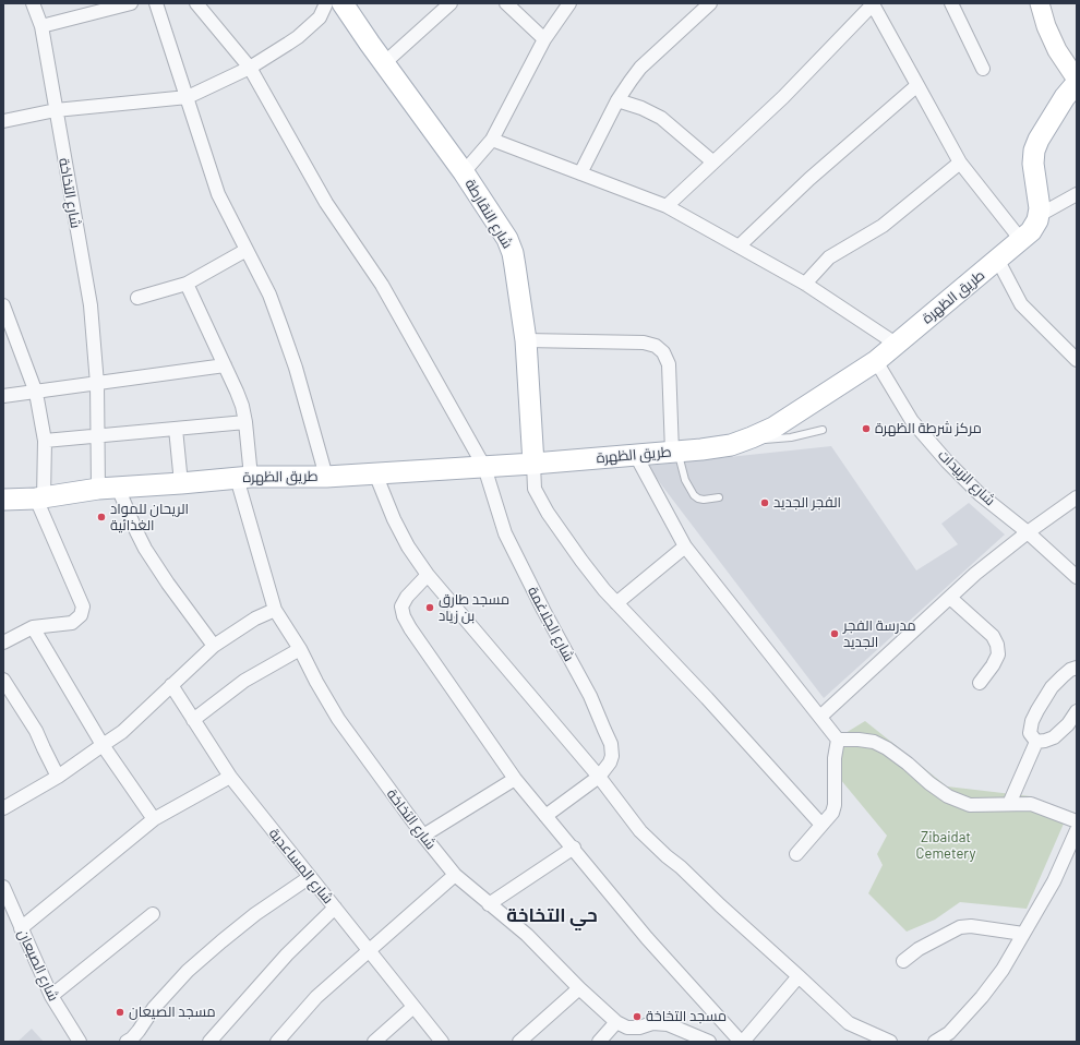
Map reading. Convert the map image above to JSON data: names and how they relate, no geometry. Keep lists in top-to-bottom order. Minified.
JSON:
{"streets":{"main road":["شارع النقارطة","طريق الظهرة"],"street":["شارع التخاخة","شارع الزبيدات","شارع الجلاغمة","شارع المساعدية","شارع الصيعان"]},"crossings":[["شارع التخاخة","طريق الظهرة"],["شارع النقارطة","طريق الظهرة"],["طريق الظهرة","شارع الزبيدات"],["طريق الظهرة","شارع الجلاغمة"]],"districts":["حي التخاخة"],"parks":["Zibaidat Cemetery"],"places":["مركز شرطة الظهرة","الفجر الجديد","الريحان للمواد الغذائية","مسجد طارق بن زياد","مدرسة الفجر الجديد","مسجد الصيعان","مسجد التخاخة"]}
